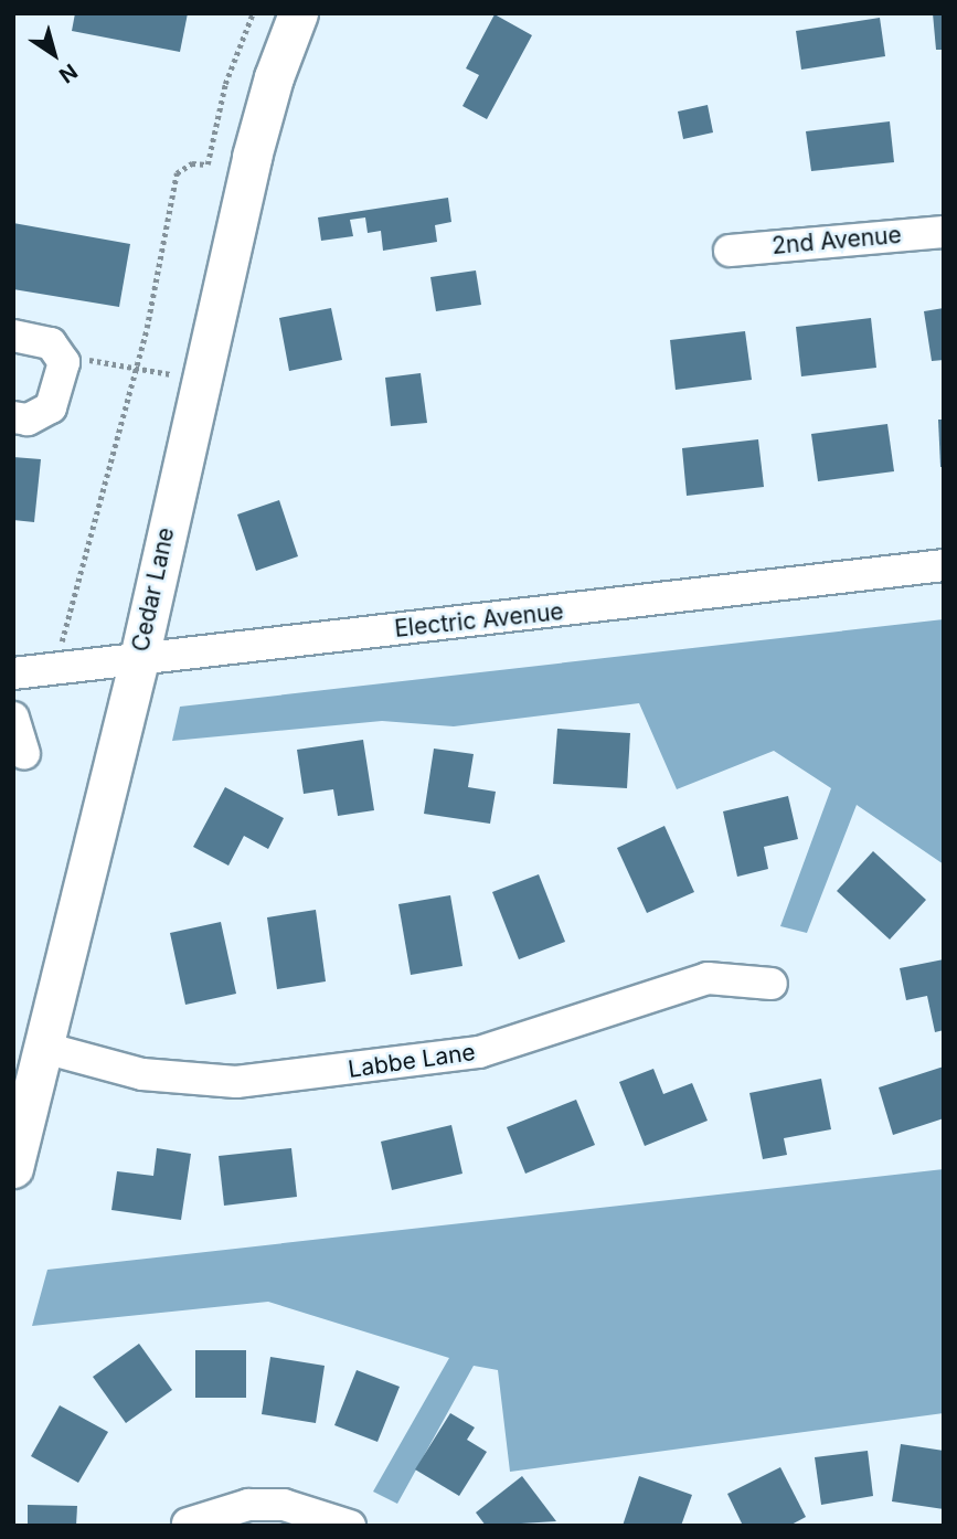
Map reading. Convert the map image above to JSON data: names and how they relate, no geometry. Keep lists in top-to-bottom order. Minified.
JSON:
{"streets":{"main road":["Cedar Lane"],"street":["2nd Avenue","Electric Avenue","Labbe Lane"]},"crossings":[["Cedar Lane","Electric Avenue"],["Cedar Lane","Labbe Lane"]],"north":"bottom right"}
